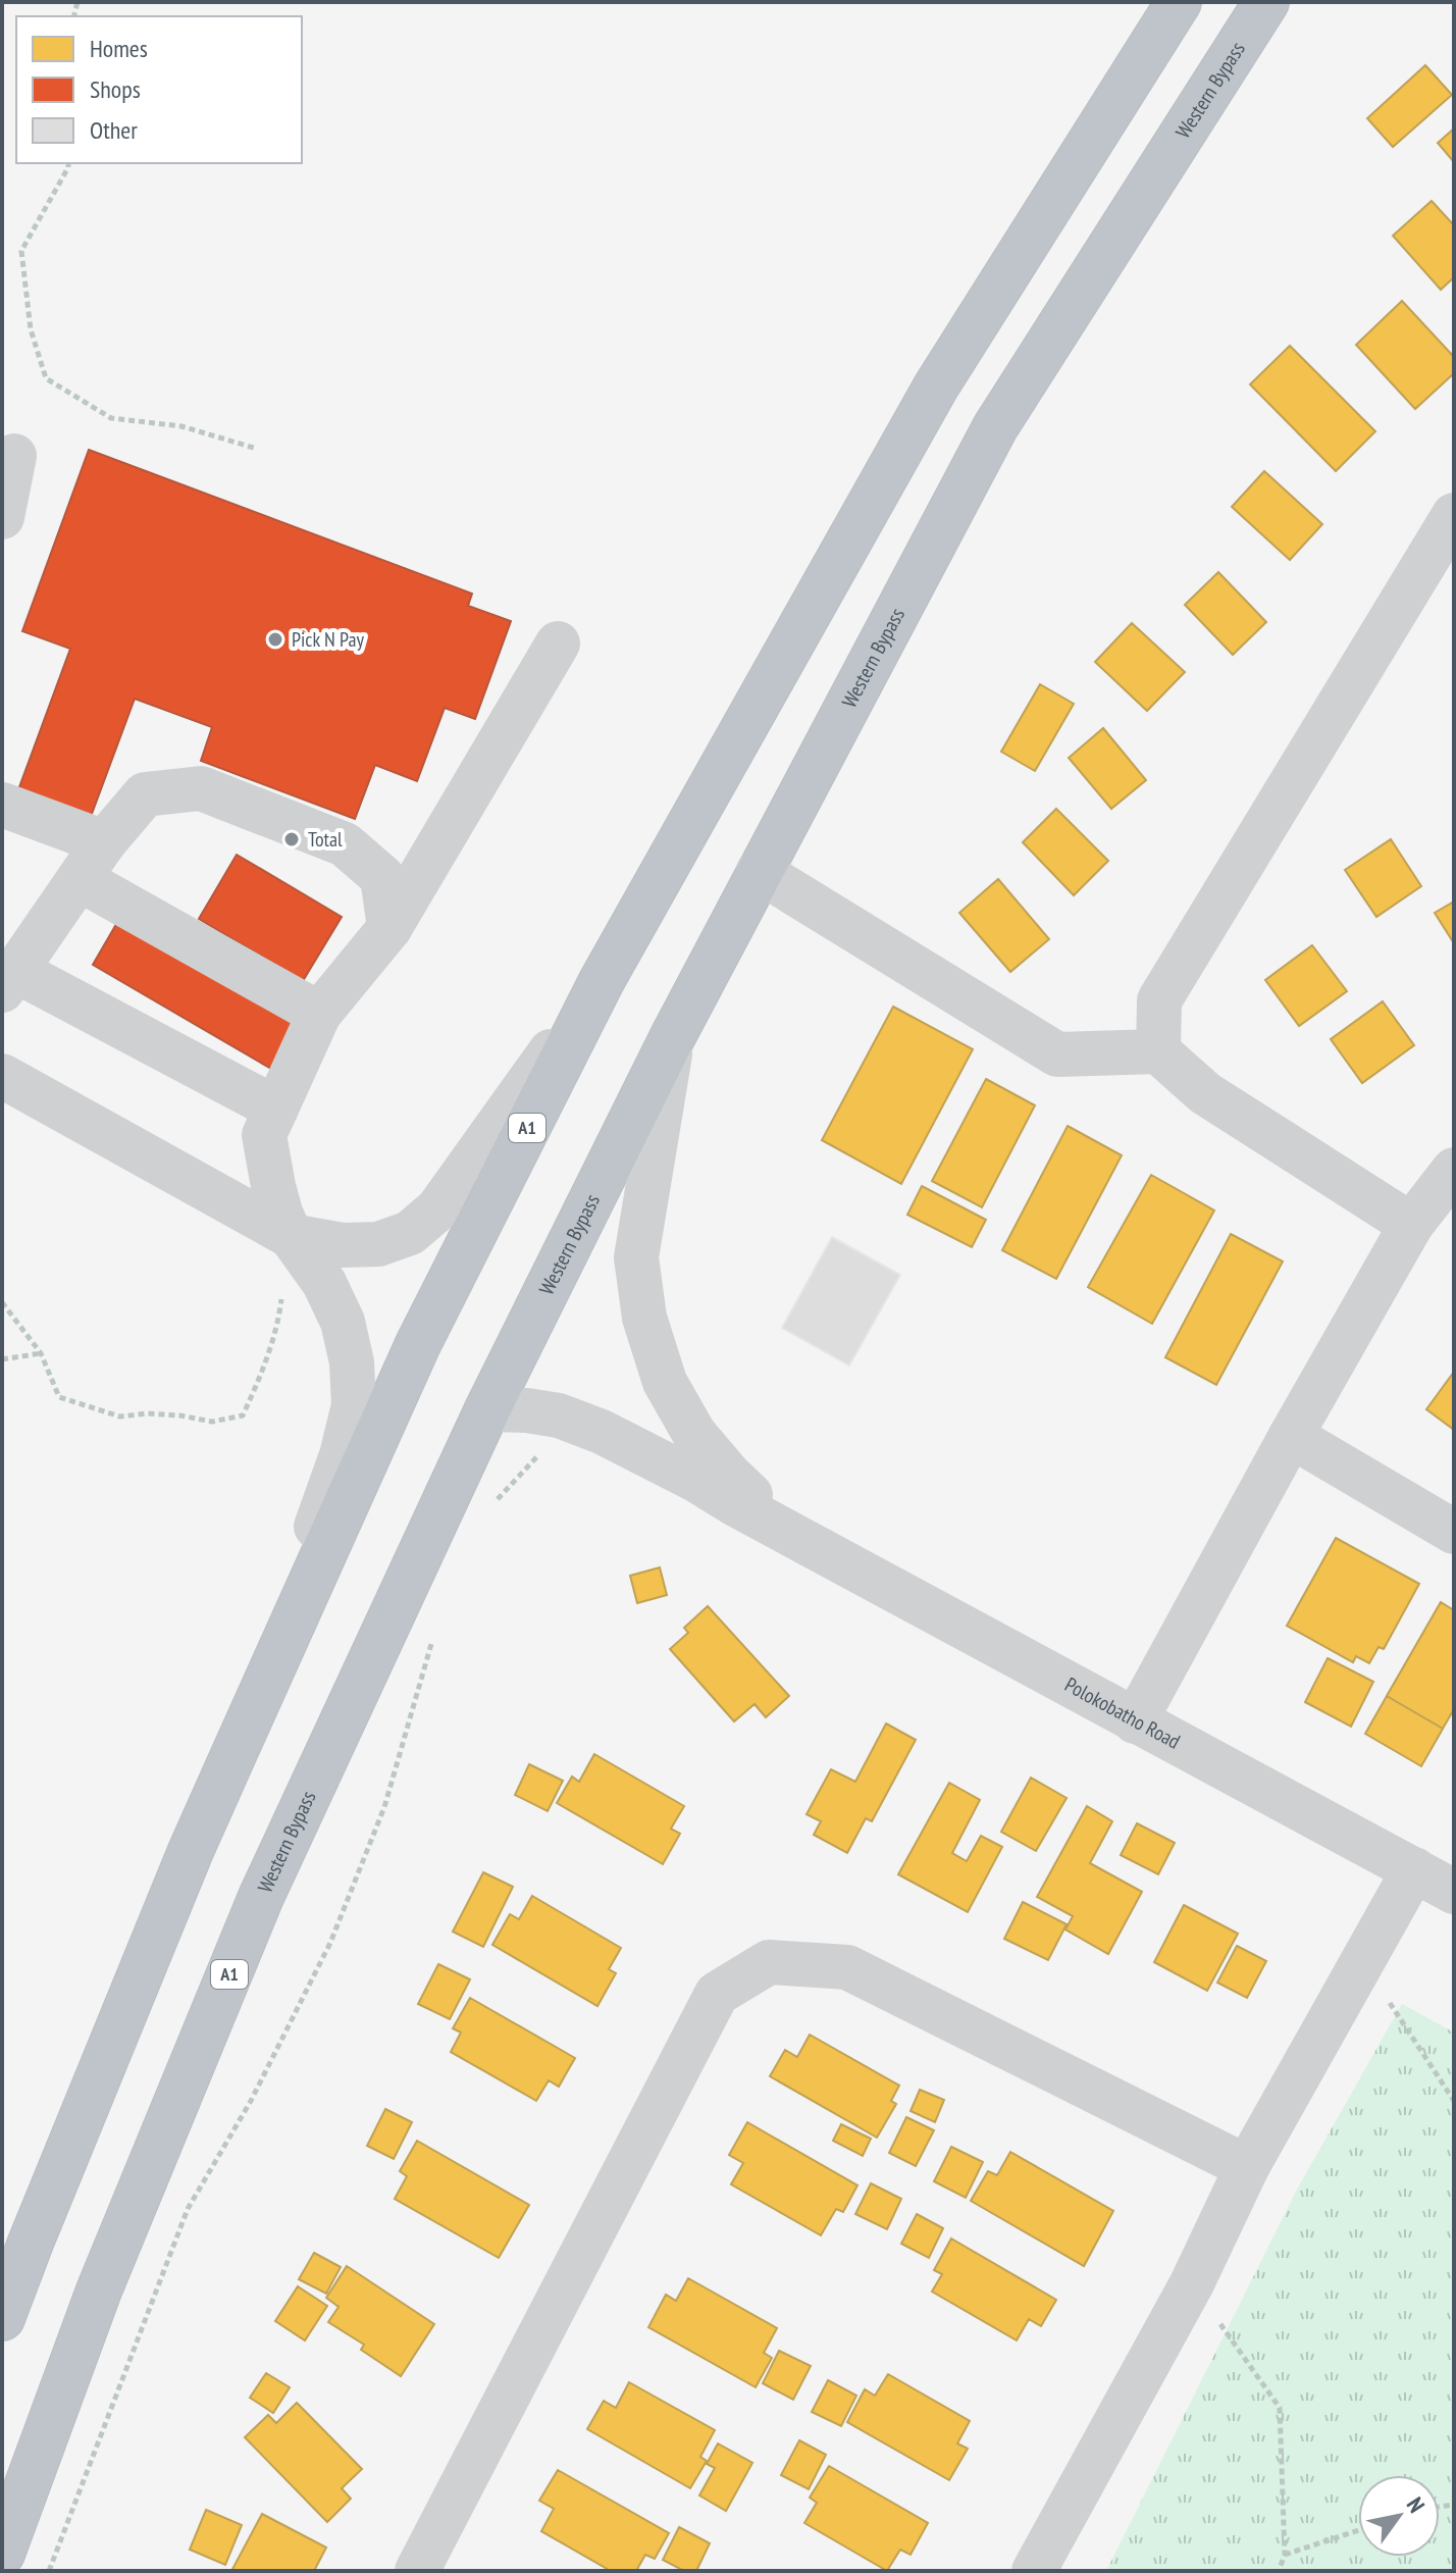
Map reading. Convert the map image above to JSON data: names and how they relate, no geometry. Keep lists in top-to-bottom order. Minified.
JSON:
{"streets":{"highway":["Western Bypass","A1"],"street":["Polokobatho Road"]},"crossings":[["Western Bypass","Polokobatho Road"]],"places":["Pick N Pay","Total"],"legend":["Homes","Shops","Other"],"north":"top right"}
